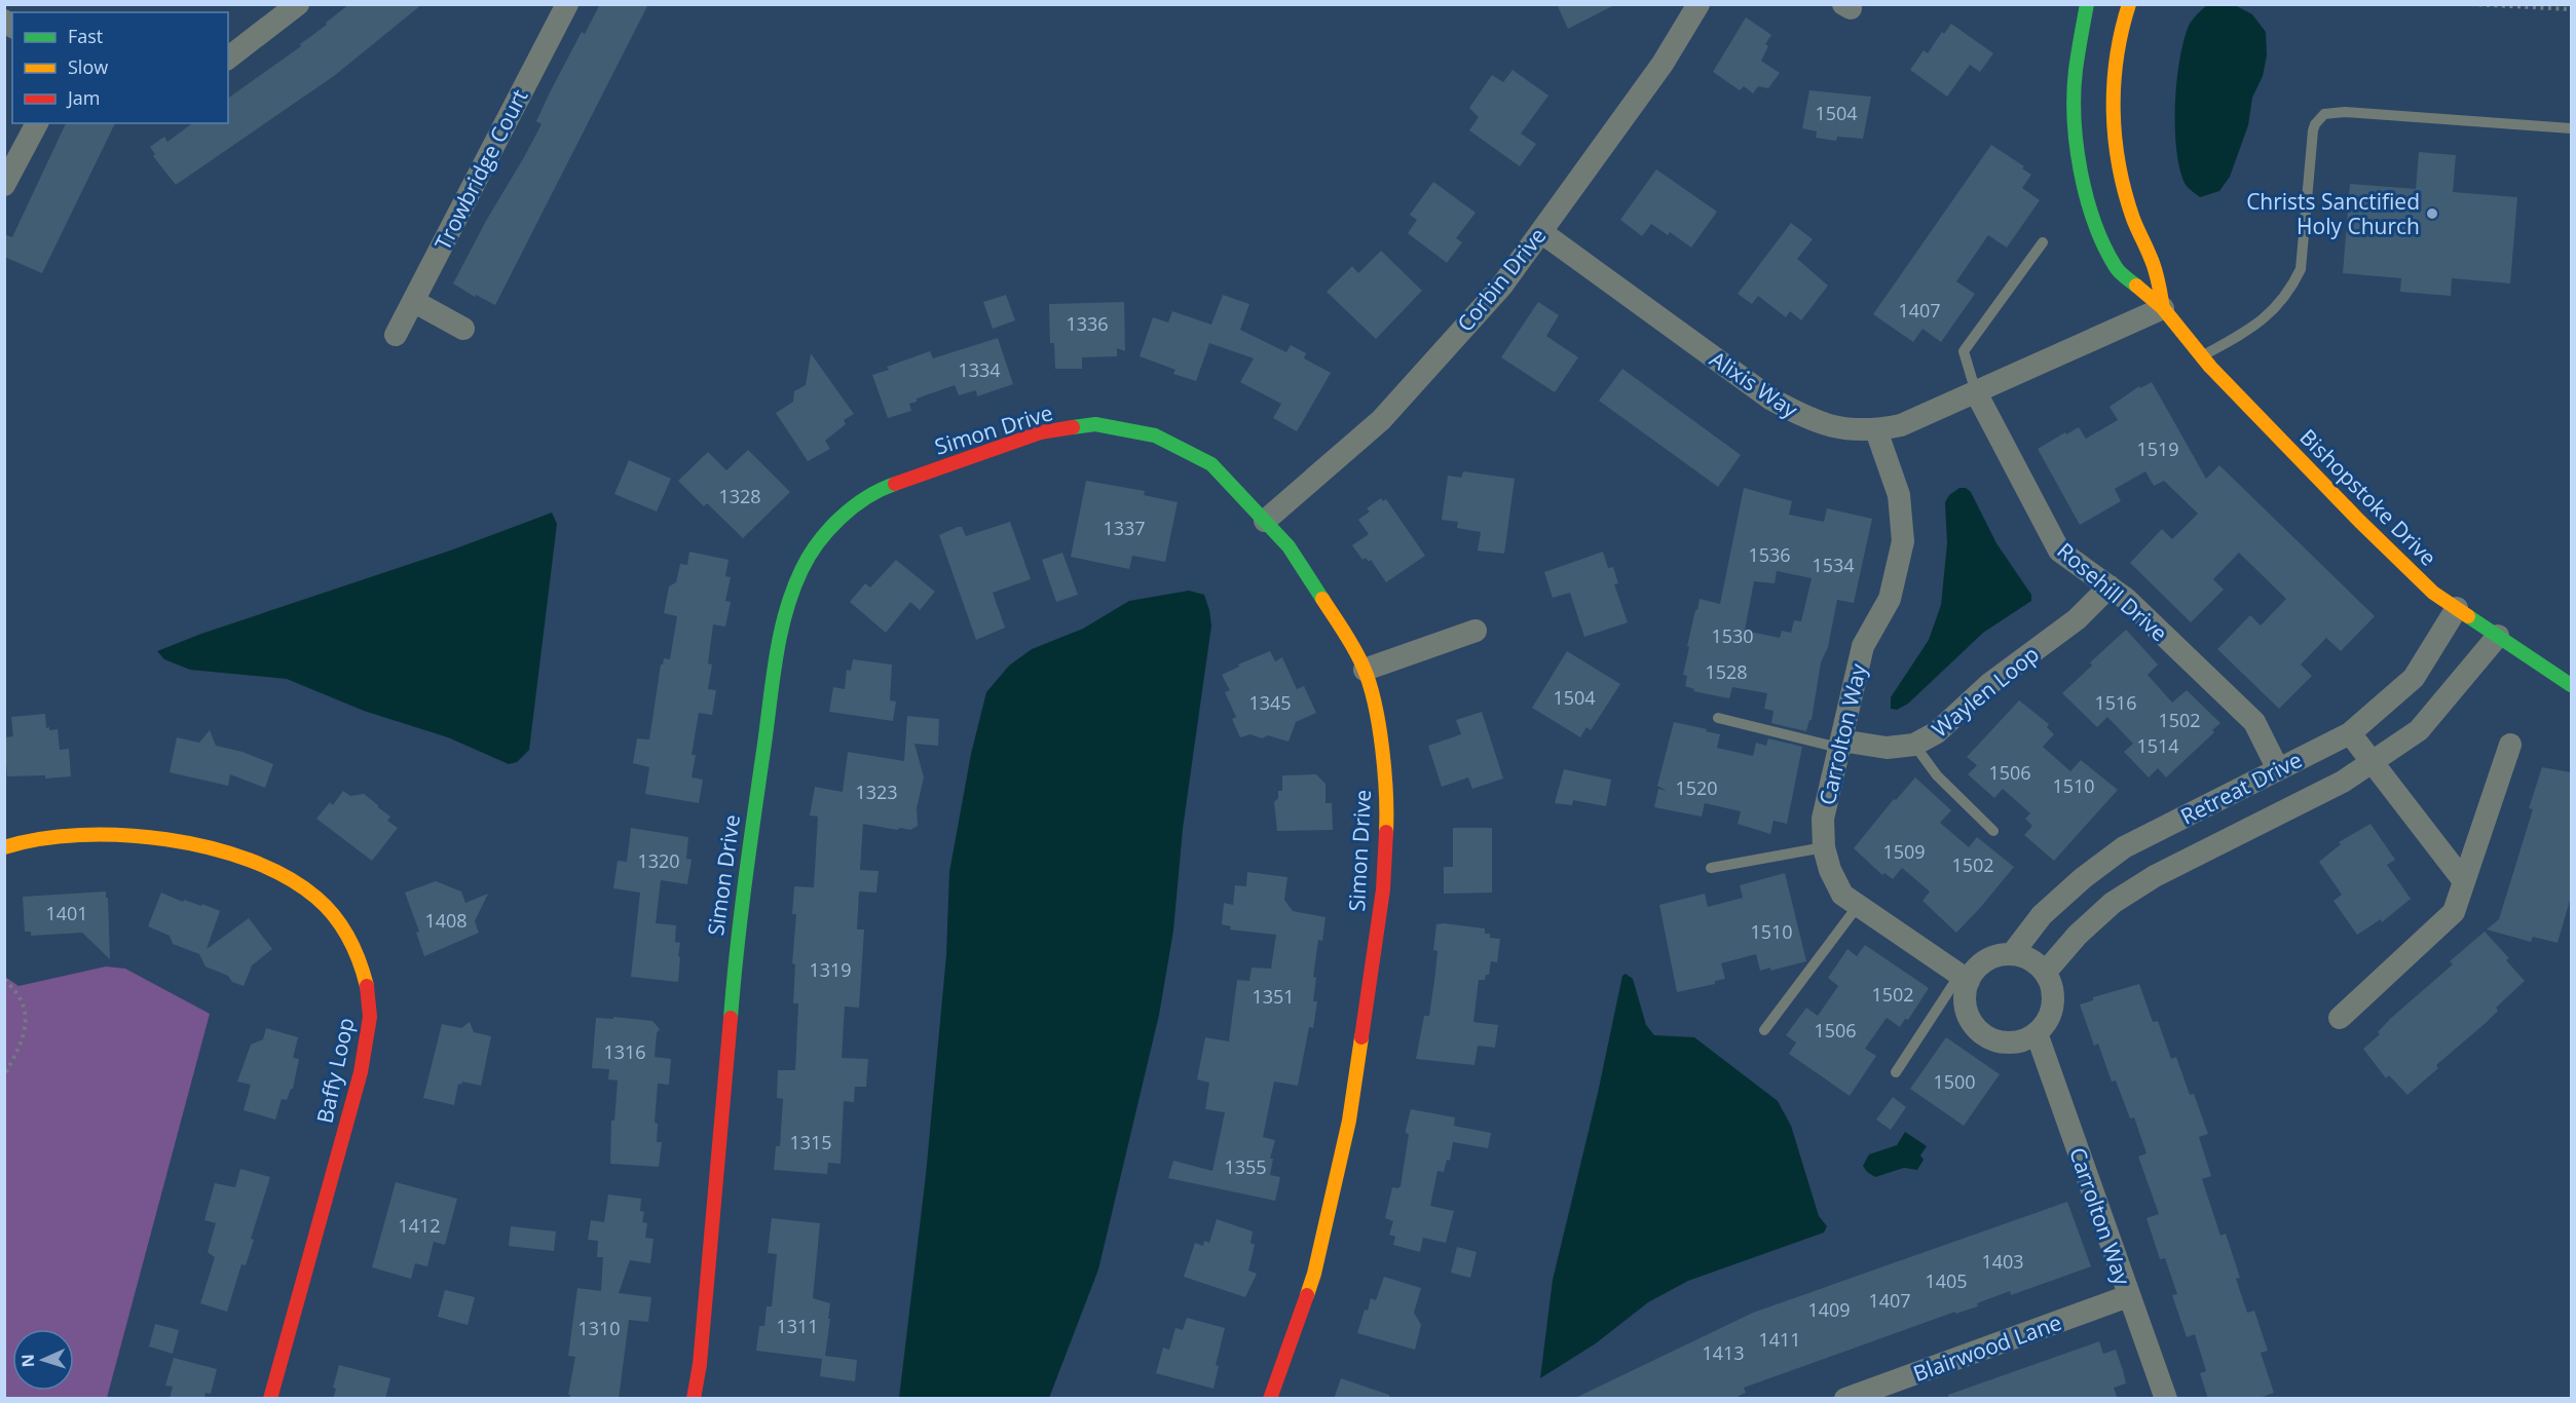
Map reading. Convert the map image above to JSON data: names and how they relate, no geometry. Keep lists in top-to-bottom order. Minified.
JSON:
{"streets":{"street":["Trowbridge Court","Corbin Drive","Alixis Way","Simon Drive","Bishopstoke Drive","Rosehill Drive","Waylen Loop","Carrolton Way","Retreat Drive","Baffy Loop","Blairwood Lane"]},"crossings":[["Corbin Drive","Alixis Way"],["Corbin Drive","Simon Drive"],["Alixis Way","Bishopstoke Drive"],["Alixis Way","Rosehill Drive"],["Alixis Way","Carrolton Way"],["Bishopstoke Drive","Retreat Drive"],["Rosehill Drive","Waylen Loop"],["Rosehill Drive","Retreat Drive"],["Waylen Loop","Carrolton Way"],["Carrolton Way","Retreat Drive"],["Carrolton Way","Blairwood Lane"]],"places":["Christs Sanctified Holy Church"],"house_numbers":["1504","1407","1336","1334","1519","1328","1337","1536","1534","1530","1528","1504","1345","1516","1502","1514","1506","1510","1520","1323","1509","1320","1502","1401","1408","1510","1319","1502","1351","1506","1316","1500","1315","1355","1412","1403","1405","1407","1409","1311","1310","1411","1413"],"legend":["Fast","Slow","Jam"],"north":"left"}
